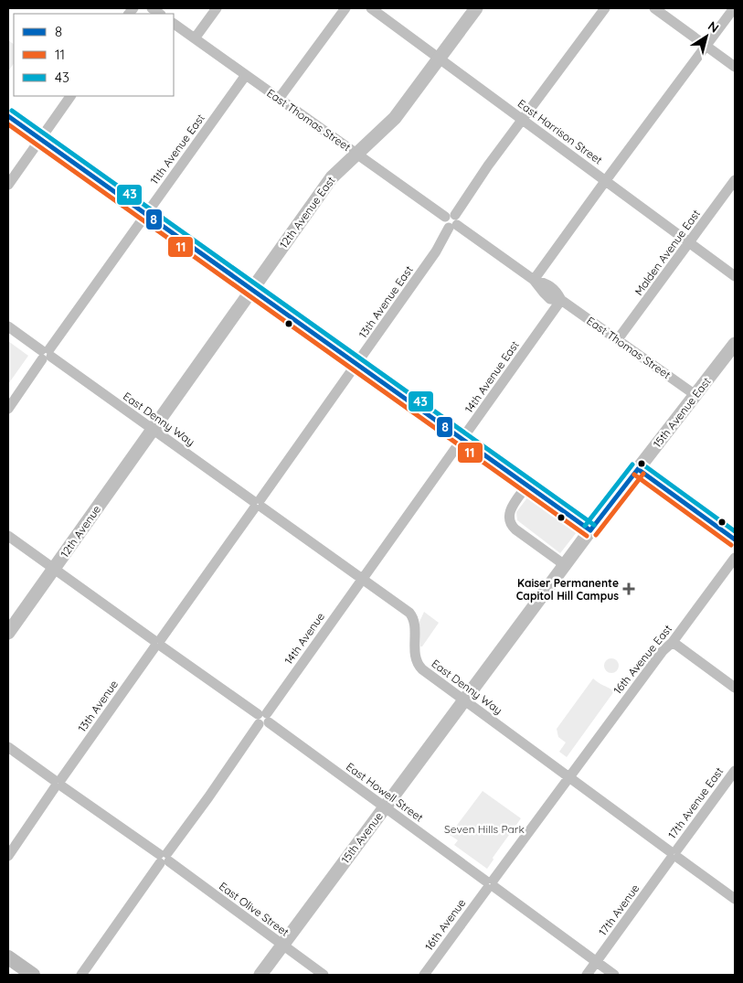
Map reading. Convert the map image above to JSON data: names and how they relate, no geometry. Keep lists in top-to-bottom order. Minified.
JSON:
{"streets":{"street":["East Thomas Street","East Harrison Street","11th Avenue East","12th Avenue East","Malden Avenue East","13th Avenue East","14th Avenue East","15th Avenue East","East Denny Way","12th Avenue","14th Avenue","16th Avenue East","13th Avenue","East Howell Street","17th Avenue East","15th Avenue","East Olive Street","17th Avenue","16th Avenue"]},"crossings":[["East Thomas Street","11th Avenue East"],["East Thomas Street","12th Avenue East"],["East Thomas Street","Malden Avenue East"],["East Thomas Street","13th Avenue East"],["East Thomas Street","14th Avenue East"],["East Thomas Street","15th Avenue East"],["East Harrison Street","12th Avenue East"],["East Harrison Street","Malden Avenue East"],["East Harrison Street","13th Avenue East"],["11th Avenue East","East Denny Way"],["12th Avenue East","East Denny Way"],["12th Avenue East","12th Avenue"],["13th Avenue East","East Denny Way"],["13th Avenue East","13th Avenue"],["14th Avenue East","East Denny Way"],["14th Avenue East","14th Avenue"],["15th Avenue East","East Denny Way"],["15th Avenue East","15th Avenue"],["East Denny Way","12th Avenue"],["East Denny Way","14th Avenue"],["East Denny Way","16th Avenue East"],["East Denny Way","13th Avenue"],["East Denny Way","17th Avenue East"],["East Denny Way","15th Avenue"],["East Denny Way","17th Avenue"],["East Denny Way","16th Avenue"],["12th Avenue","East Howell Street"],["14th Avenue","East Howell Street"],["14th Avenue","East Olive Street"],["16th Avenue East","16th Avenue"],["13th Avenue","East Howell Street"],["13th Avenue","East Olive Street"],["East Howell Street","15th Avenue"],["East Howell Street","17th Avenue"],["East Howell Street","16th Avenue"],["17th Avenue East","17th Avenue"],["15th Avenue","East Olive Street"]],"parks":["Seven Hills Park"],"places":{"health":["Kaiser Permanente Capitol Hill Campus"]},"lines":["transit line 43","transit line 8","transit line 11"],"legend":["8","11","43"],"north":"top right"}
